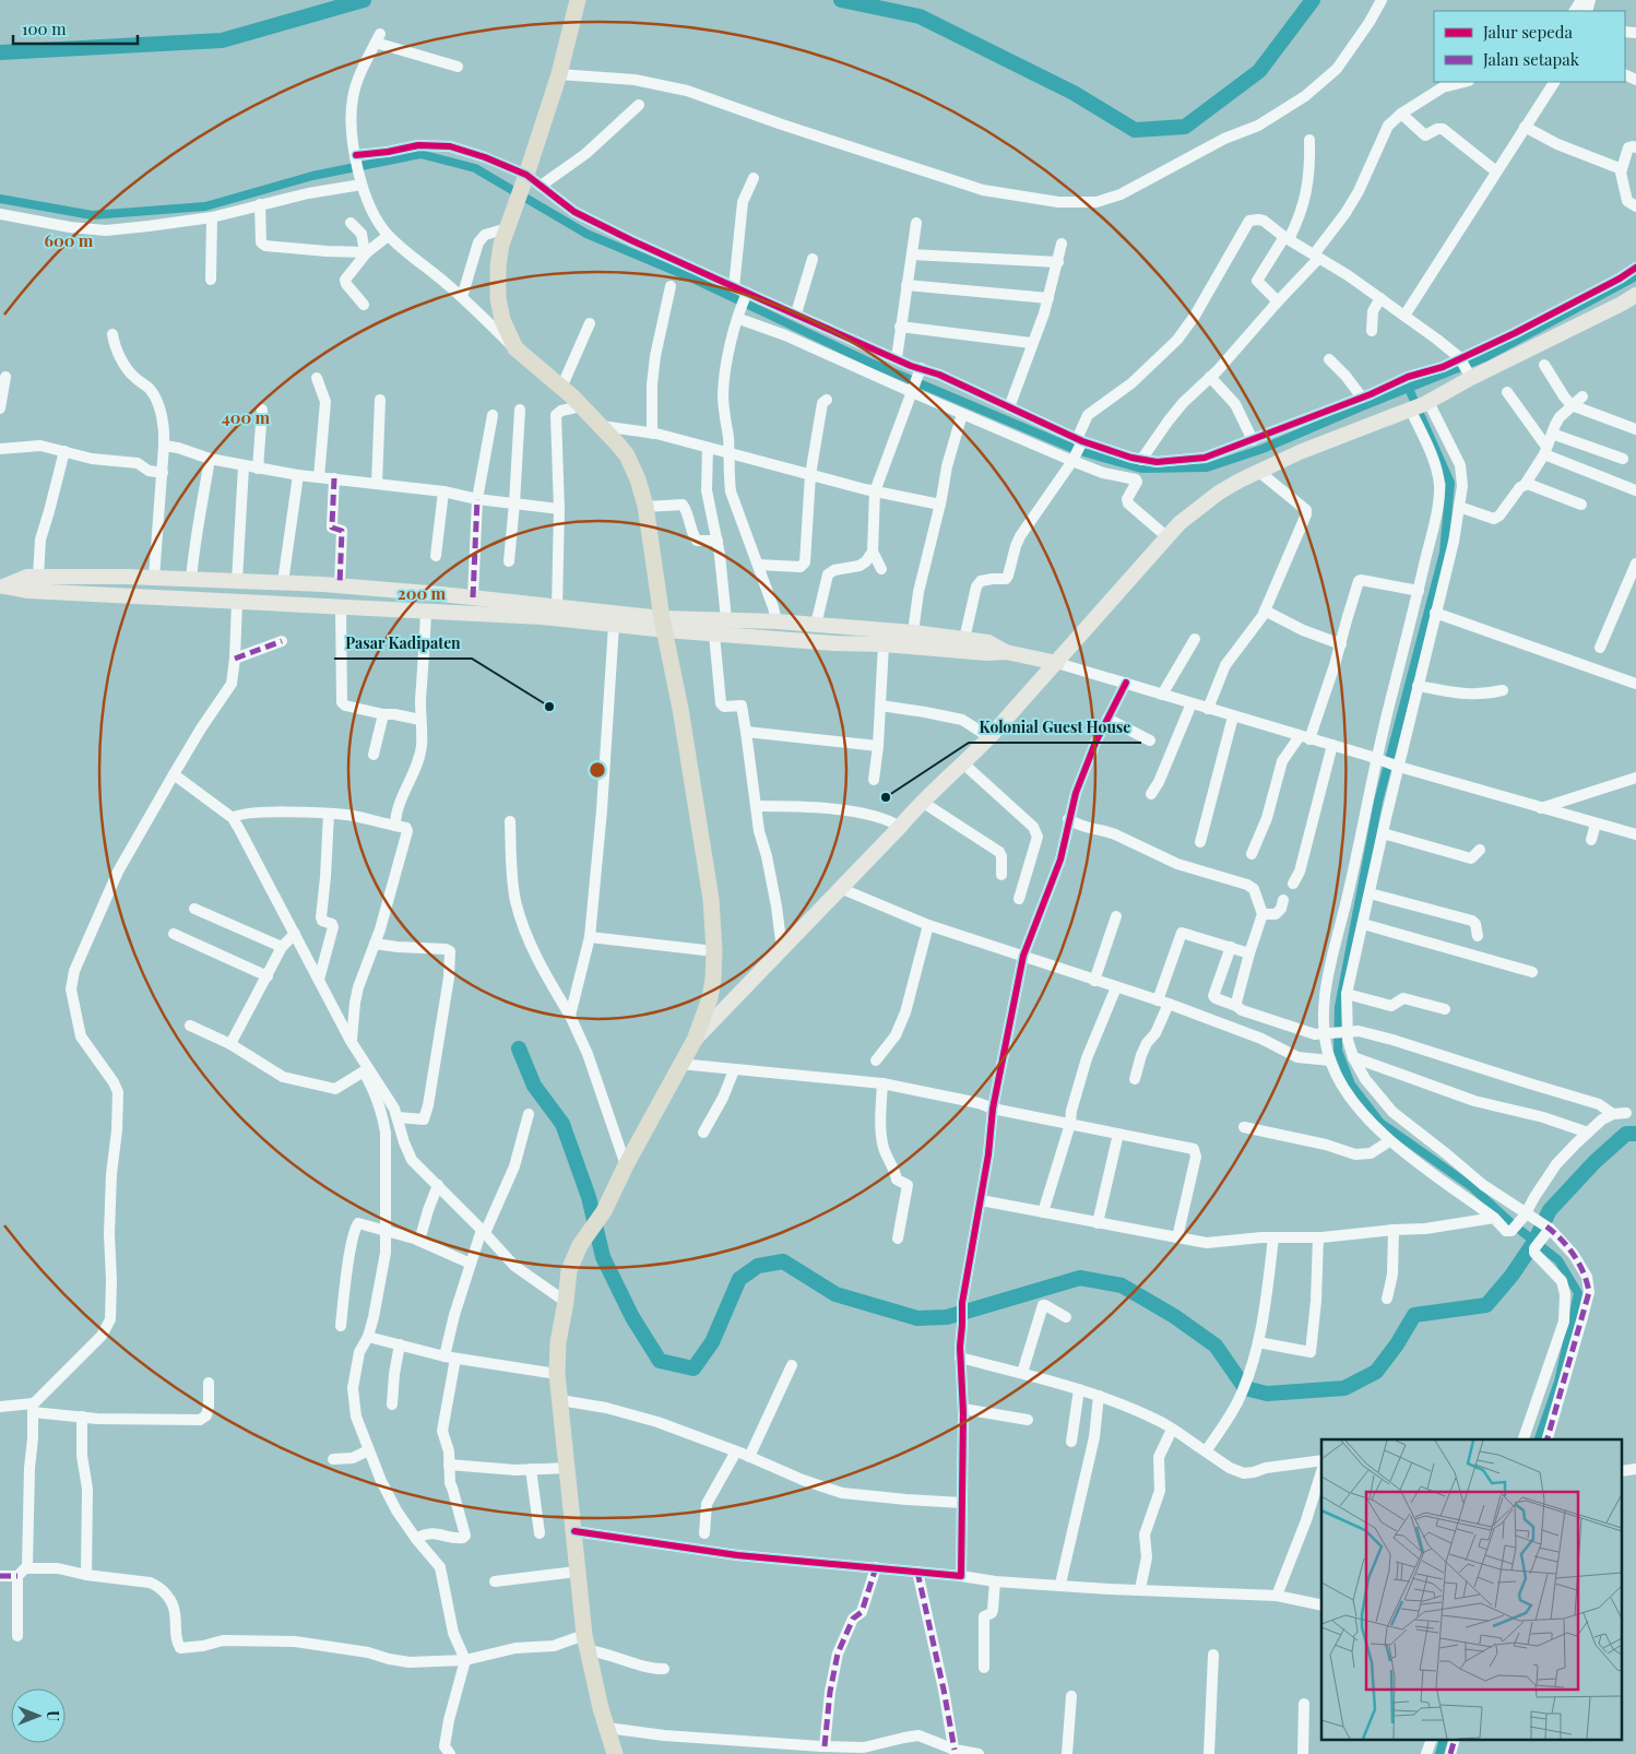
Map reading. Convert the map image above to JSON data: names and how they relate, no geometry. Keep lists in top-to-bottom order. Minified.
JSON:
{"places":["Pasar Kadipaten","Kolonial Guest House"],"legend":["Jalur sepeda","Jalan setapak"],"scale_bar":"100 m","north":"right","rings":["600 m","400 m","200 m"]}
